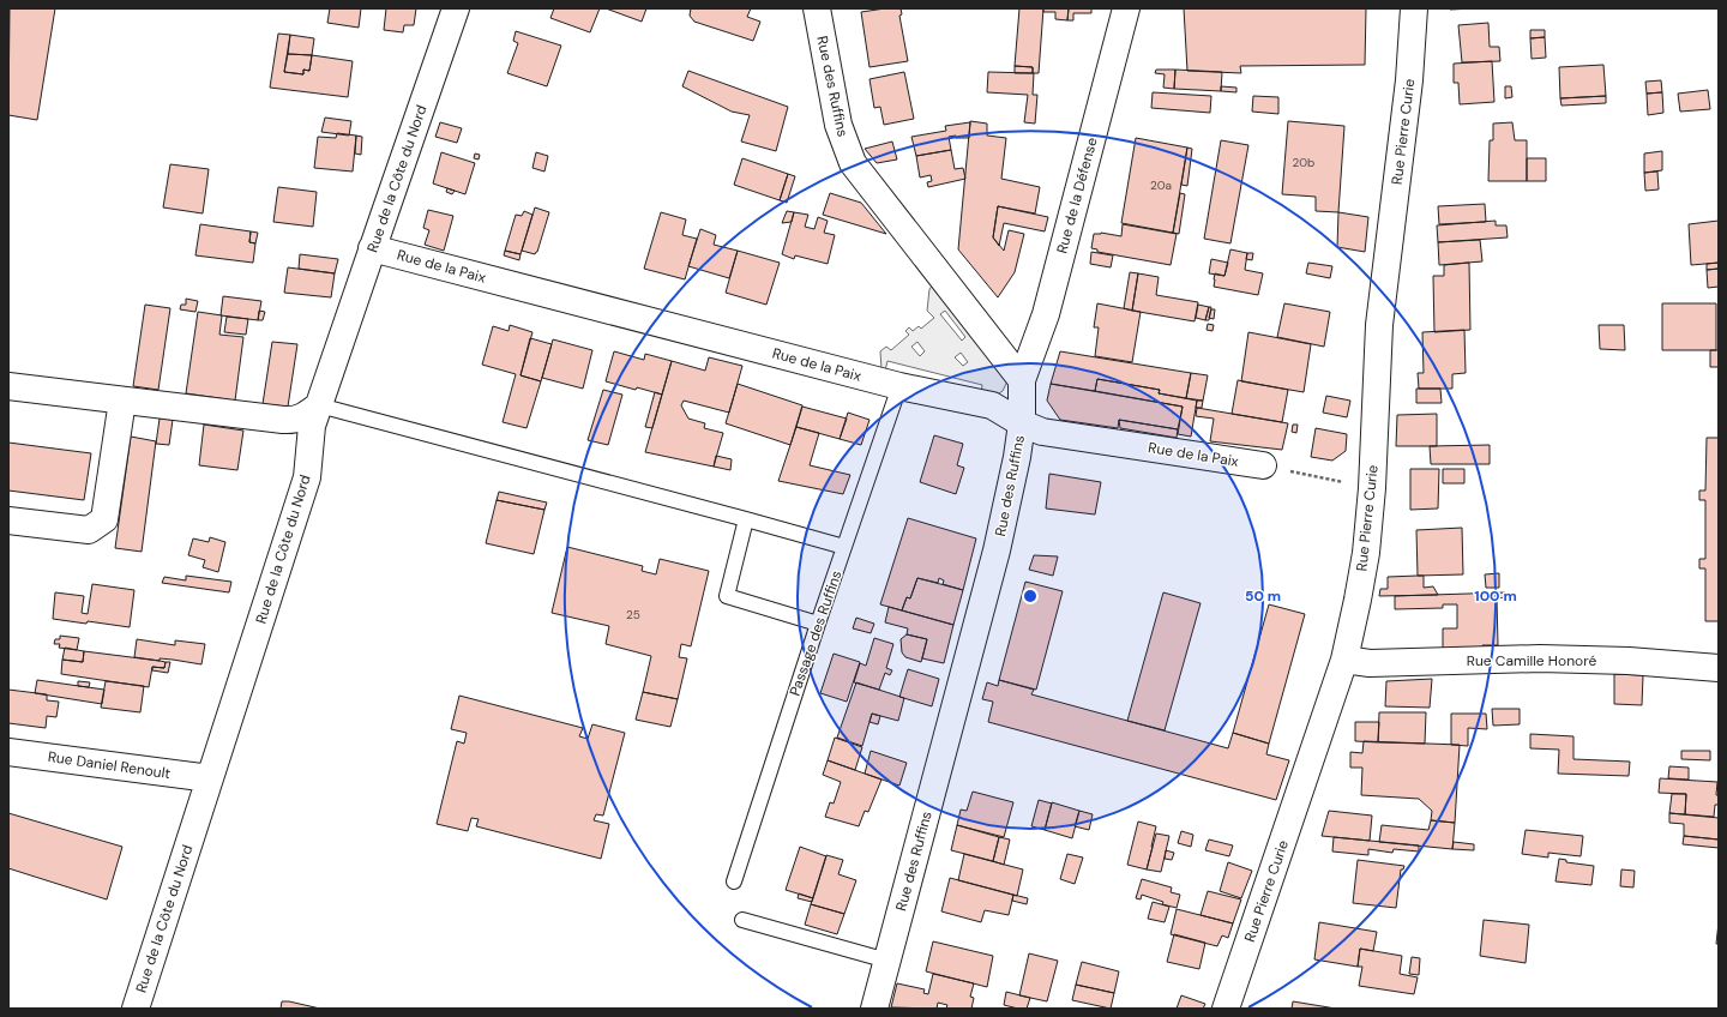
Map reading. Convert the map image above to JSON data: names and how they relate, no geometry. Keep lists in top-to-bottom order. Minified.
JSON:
{"streets":{"street":["Rue des Ruffins","Rue Pierre Curie","Rue de la Côte du Nord","Rue de la Défense","Rue de la Paix","Rue Camille Honoré","Rue Daniel Renoult"],"lane":["Passage des Ruffins"]},"crossings":[["Rue des Ruffins","Rue de la Défense"],["Rue des Ruffins","Rue de la Paix"],["Rue Pierre Curie","Rue Camille Honoré"],["Rue de la Côte du Nord","Rue de la Paix"],["Rue de la Côte du Nord","Rue Daniel Renoult"],["Rue de la Paix","Passage des Ruffins"]],"house_numbers":["20b","20a","25"],"rings":["50 m","100 m"]}
